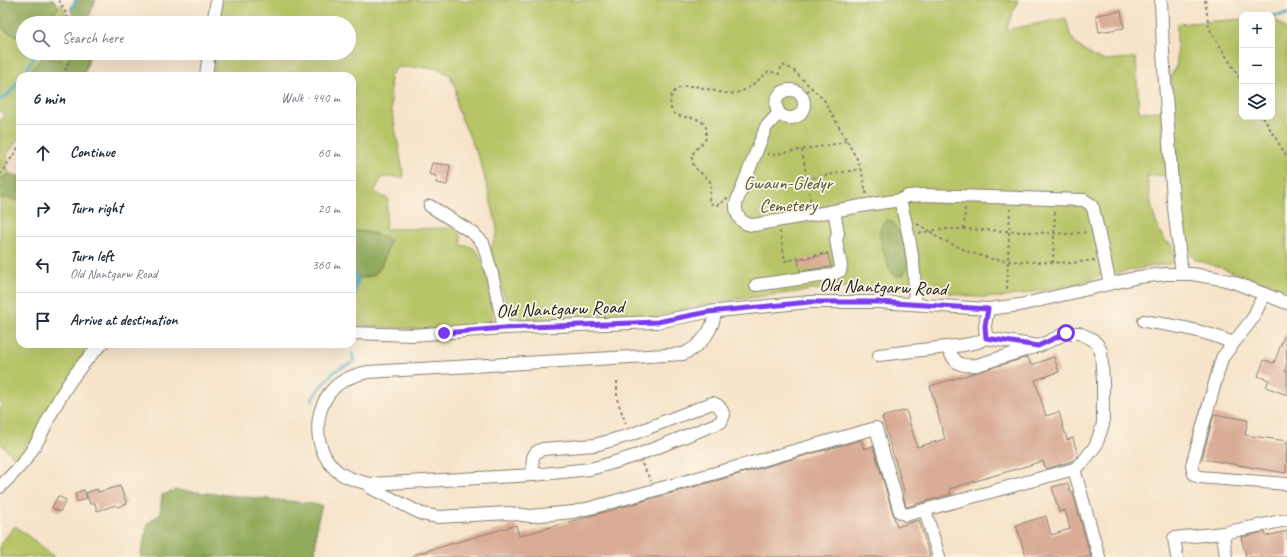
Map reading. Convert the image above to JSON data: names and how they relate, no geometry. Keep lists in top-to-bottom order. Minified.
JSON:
{"streets":{"street":["Old Nantgarw Road"]},"parks":["Gwaun-Gledyr Cemetery"],"page":{"map_buttons":["+","−"],"search":"Search here","heading":["6 min","Walk · 440 m"],"list":[["Continue","60 m"],["Turn right","20 m"],["Turn left","Old Nantgarw Road","360 m"],"Arrive at destination"]}}
